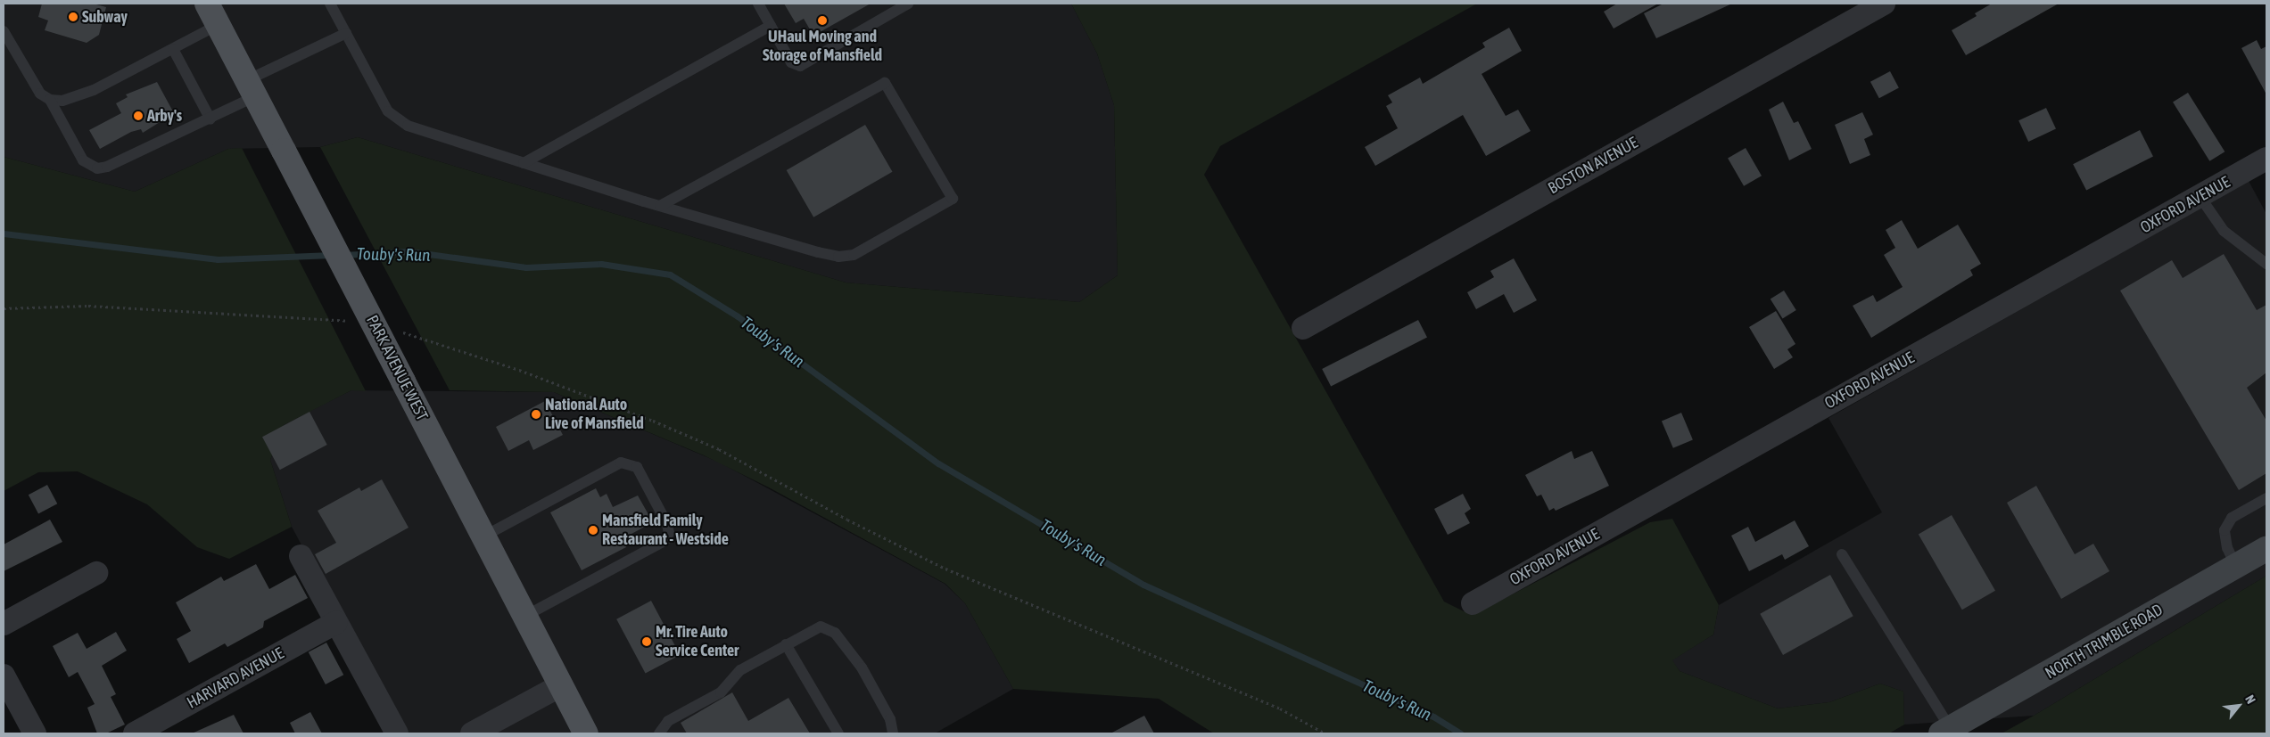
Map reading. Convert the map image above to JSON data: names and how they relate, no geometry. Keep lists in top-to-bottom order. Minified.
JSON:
{"streets":{"main road":["PARK AVENUE WEST","NORTH TRIMBLE ROAD"],"street":["BOSTON AVENUE","OXFORD AVENUE","HARVARD AVENUE"]},"water":["Touby's Run"],"places":["Subway","UHaul Moving and Storage of Mansfield","Arby's","National Auto Live of Mansfield","Mansfield Family Restaurant - Westside","Mr. Tire Auto Service Center"],"north":"top right"}
